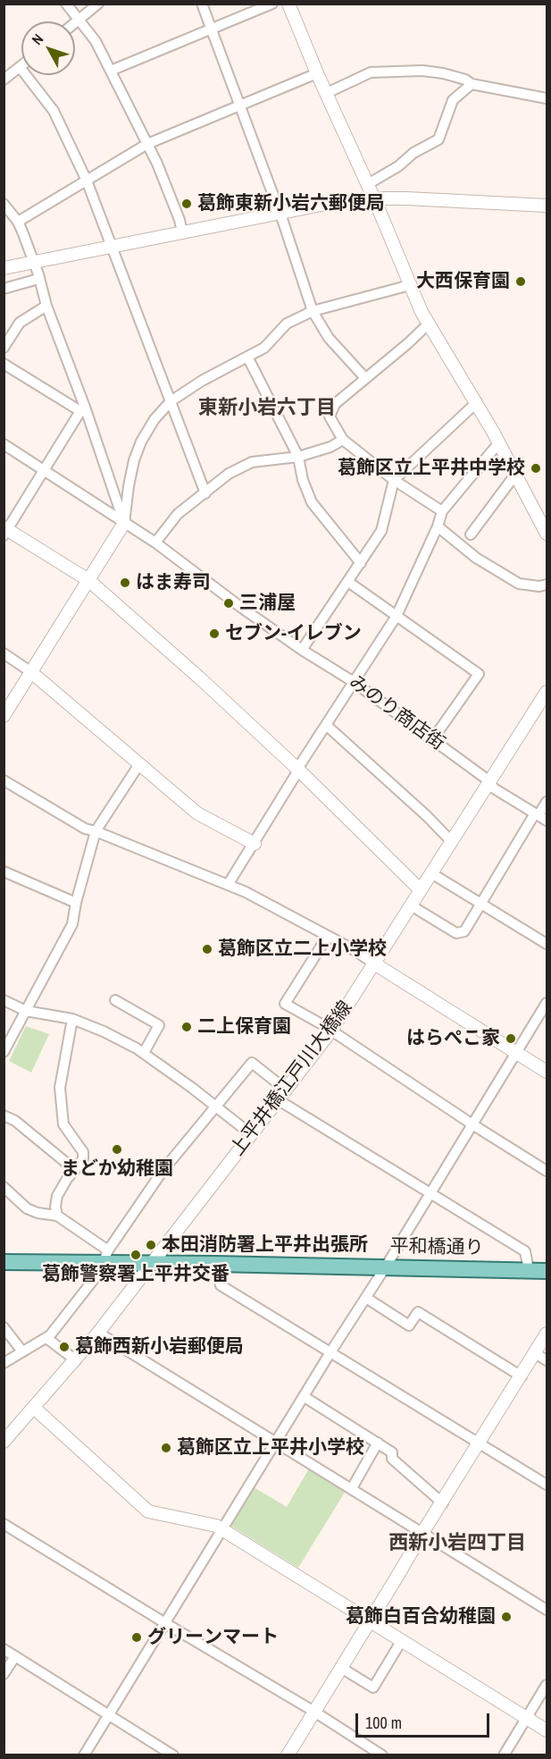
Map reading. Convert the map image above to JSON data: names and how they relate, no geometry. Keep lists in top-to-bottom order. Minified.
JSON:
{"streets":{"main road":["平和橋通り"],"street":["みのり商店街","上平井橋江戸川大橋線"]},"crossings":[["みのり商店街","上平井橋江戸川大橋線"],["上平井橋江戸川大橋線","平和橋通り"]],"districts":["東新小岩六丁目","西新小岩四丁目"],"places":["葛飾東新小岩六郵便局","大西保育園","葛飾区立上平井中学校","はま寿司","三浦屋","セブン-イレブン","葛飾区立二上小学校","二上保育園","はらぺこ家","まどか幼稚園","本田消防署上平井出張所","葛飾警察署上平井交番","葛飾西新小岩郵便局","葛飾区立上平井小学校","葛飾白百合幼稚園","グリーンマート"],"scale_bar":"100 m","north":"top left"}
